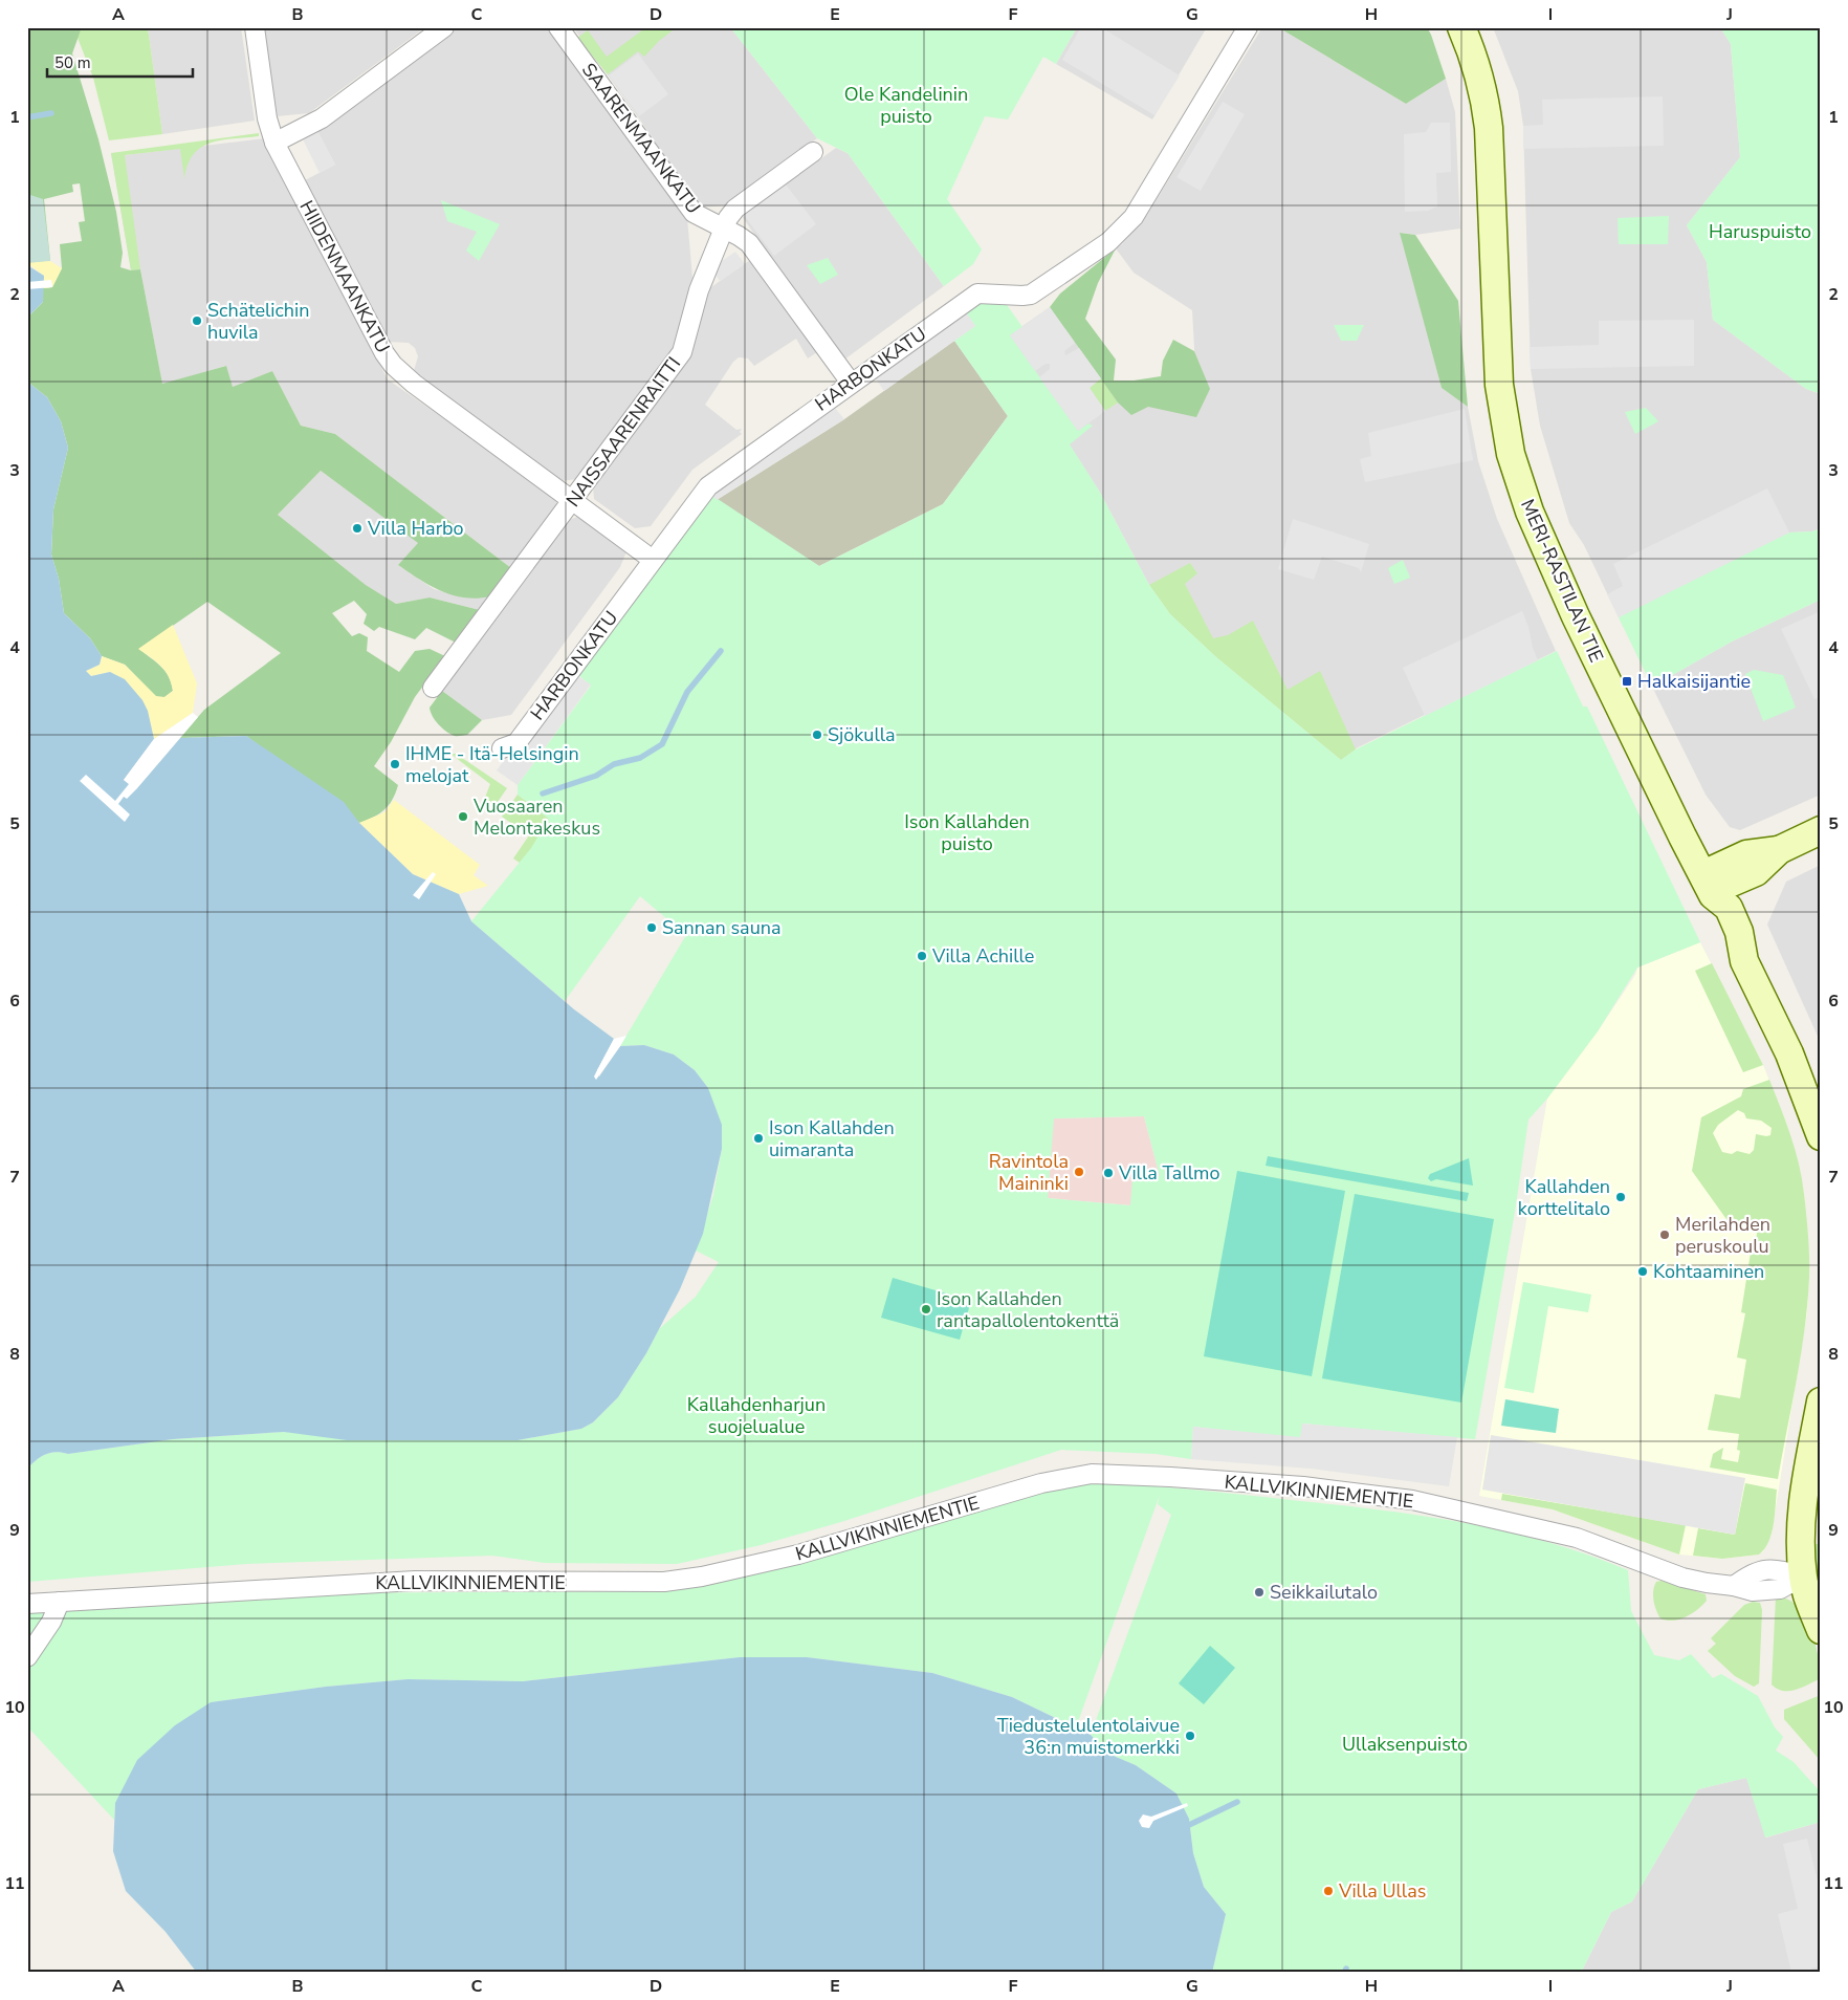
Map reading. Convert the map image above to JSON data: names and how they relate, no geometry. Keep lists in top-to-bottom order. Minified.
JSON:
{"streets":{"street":["SAARENMAANKATU","HIIDENMAANKATU","HARBONKATU","NAISSAARENRAITTI","MERI-RASTILAN TIE","KALLVIKINNIEMENTIE"]},"crossings":[["SAARENMAANKATU","HARBONKATU"],["SAARENMAANKATU","NAISSAARENRAITTI"],["HIIDENMAANKATU","HARBONKATU"],["HIIDENMAANKATU","NAISSAARENRAITTI"]],"parks":["Ole Kandelinin puisto","Haruspuisto","Ison Kallahden puisto","Kallahdenharjun suojelualue","Ullaksenpuisto"],"places":{"other":["Schätelichin huvila","Villa Harbo","Sjökulla","IHME - Itä-Helsingin melojat","Vuosaaren Melontakeskus","Sannan sauna","Villa Achille","Ison Kallahden uimaranta","Ravintola Maininki","Villa Tallmo","Kallahden korttelitalo","Merilahden peruskoulu","Kohtaaminen","Ison Kallahden rantapallolentokenttä","Seikkailutalo","Tiedustelulentolaivue 36:n muistomerkki","Villa Ullas"],"transit":["Halkaisijantie"]},"scale_bar":"50 m","grid":{"columns":["A","B","C","D","E","F","G","H","I","J"],"rows":["1","2","3","4","5","6","7","8","9","10","11"]}}
